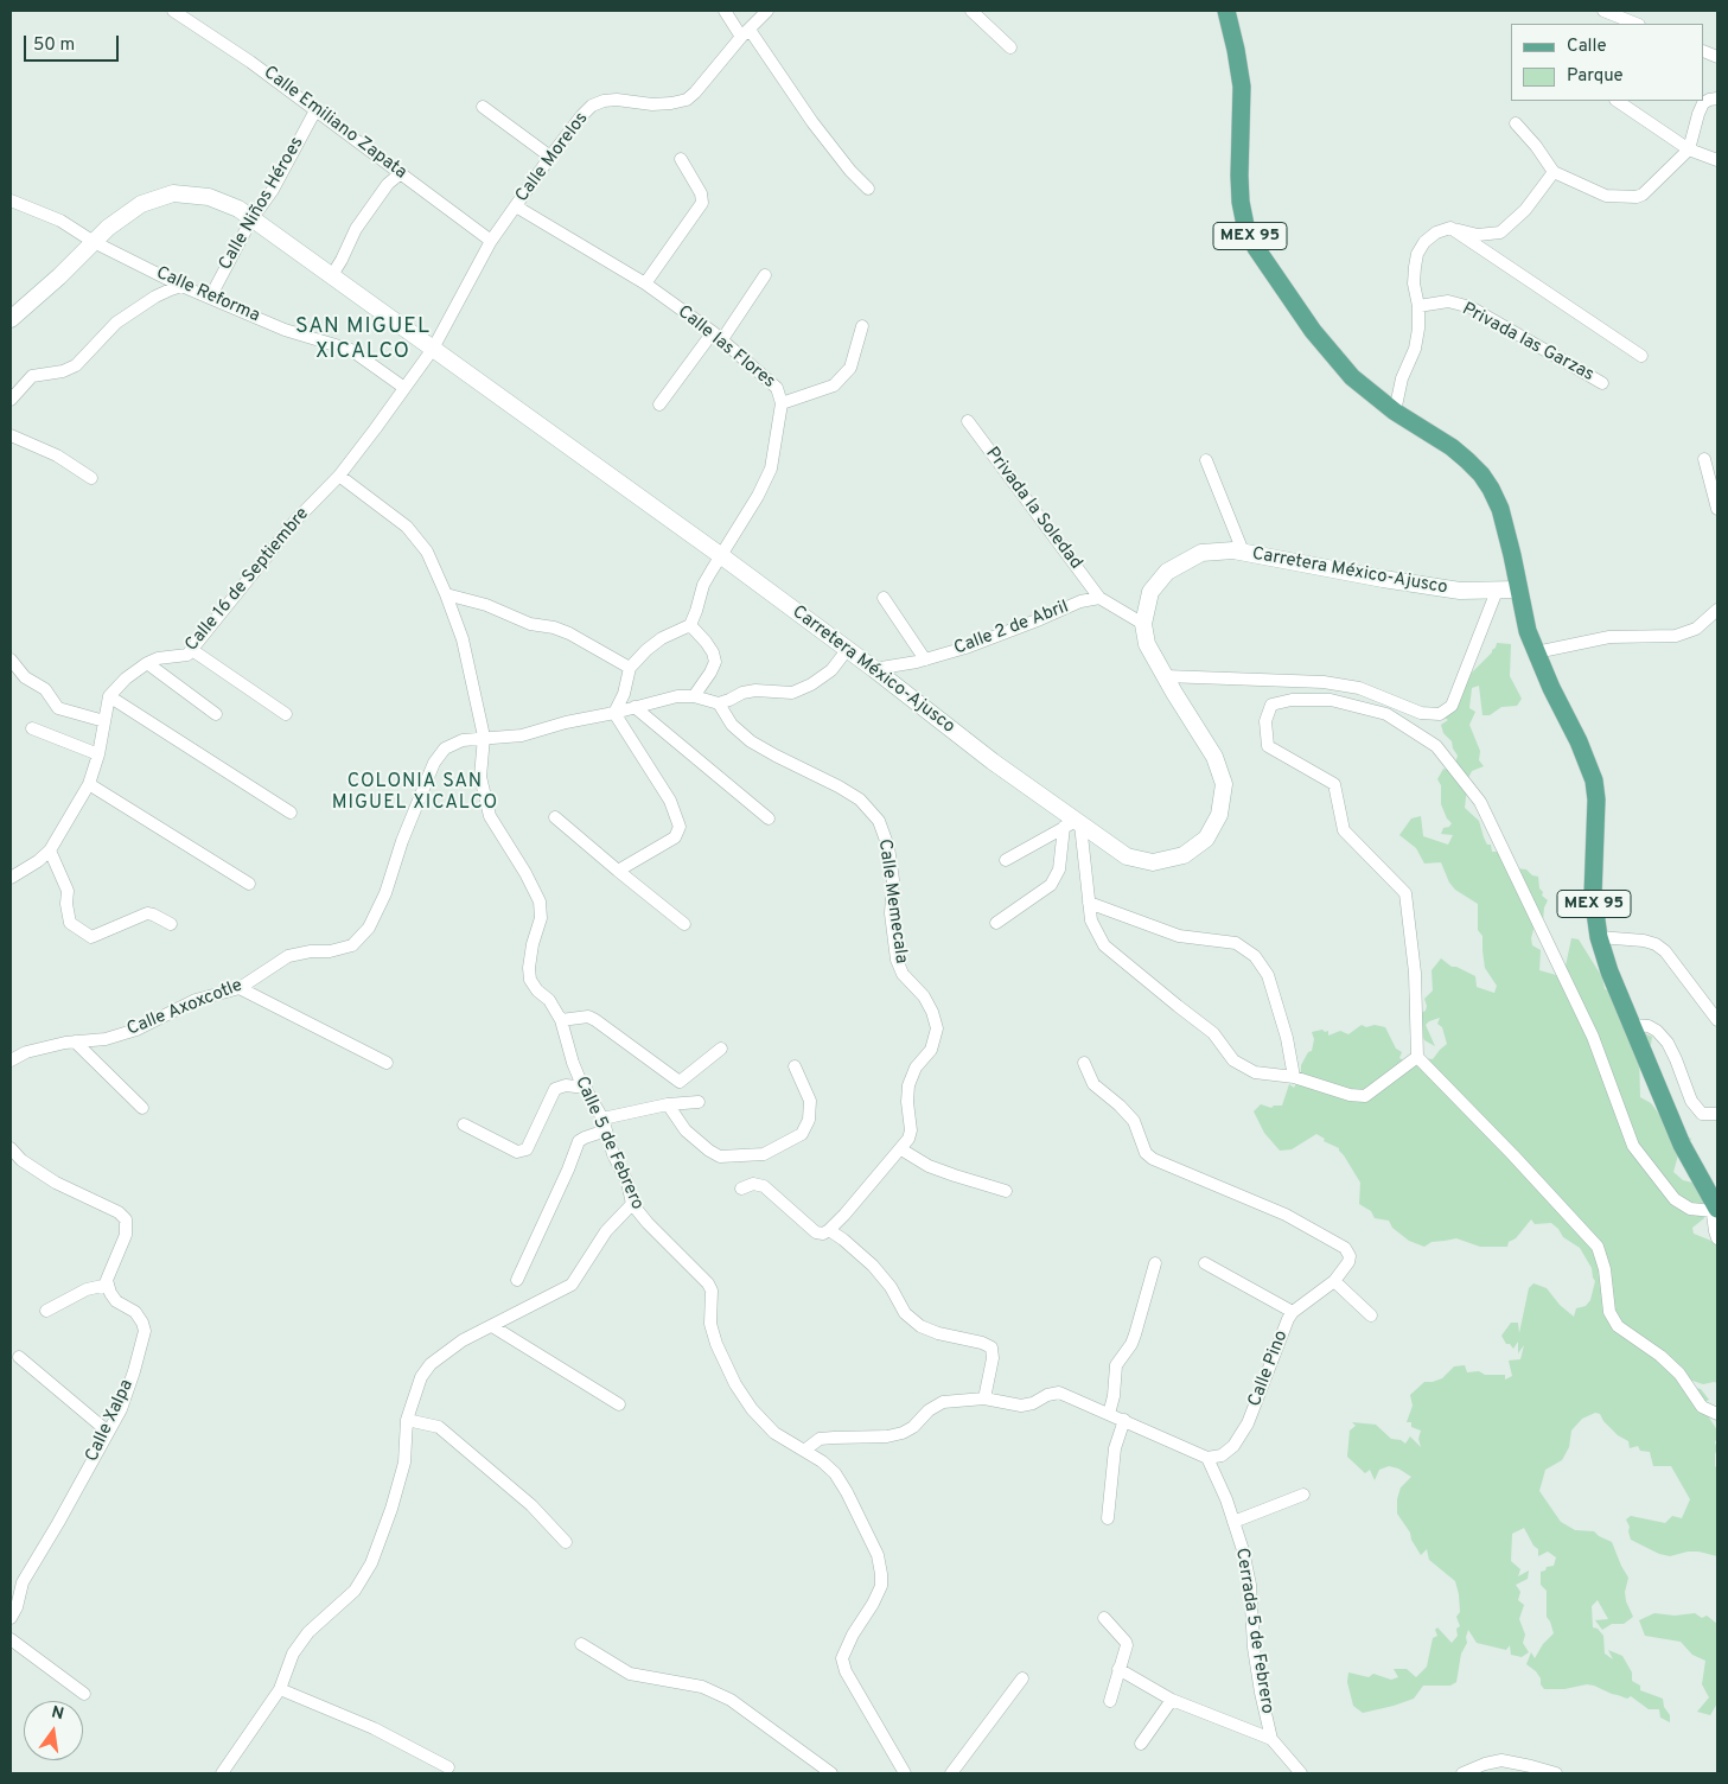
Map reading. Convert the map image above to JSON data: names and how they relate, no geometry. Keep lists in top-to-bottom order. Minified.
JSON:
{"streets":{"main road":["MEX 95","Carretera México-Ajusco"],"street":["Calle Emiliano Zapata","Calle Morelos","Calle Niños Héroes","Calle Reforma","Privada las Garzas","Calle las Flores","Privada la Soledad","Calle 16 de Septiembre","Calle 2 de Abril","Calle Memecala","Calle Axoxcotle","Calle 5 de Febrero","Calle Pino","Calle Xalpa","Cerrada 5 de Febrero"]},"crossings":[["Calle Emiliano Zapata","Calle Morelos"],["Calle Emiliano Zapata","Calle Niños Héroes"],["Calle Morelos","Calle las Flores"],["Calle Morelos","Carretera México-Ajusco"],["Calle Morelos","Calle 16 de Septiembre"],["Calle Niños Héroes","Calle Reforma"],["Calle Niños Héroes","Carretera México-Ajusco"],["MEX 95","Carretera México-Ajusco"],["Calle Reforma","Carretera México-Ajusco"],["Calle Reforma","Calle 16 de Septiembre"],["Calle las Flores","Carretera México-Ajusco"],["Privada la Soledad","Calle 2 de Abril"],["Carretera México-Ajusco","Calle 16 de Septiembre"],["Carretera México-Ajusco","Calle 2 de Abril"],["Calle 16 de Septiembre","Calle 5 de Febrero"],["Calle Memecala","Calle Axoxcotle"],["Calle Axoxcotle","Calle 5 de Febrero"],["Calle Pino","Cerrada 5 de Febrero"]],"districts":["SAN MIGUEL XICALCO","COLONIA SAN MIGUEL XICALCO"],"legend":["Calle","Parque"],"scale_bar":"50 m","north":"top"}
